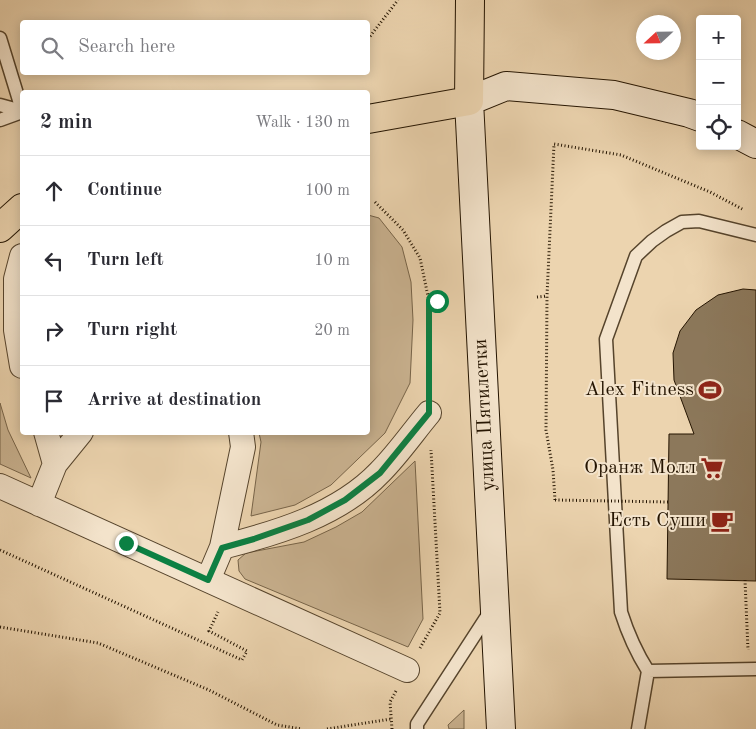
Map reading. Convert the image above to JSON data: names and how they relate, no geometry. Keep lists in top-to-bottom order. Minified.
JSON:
{"streets":{"main road":["улица Пятилетки"]},"places":{"sports":["Alex Fitness"],"supermarket":["Оранж Молл"],"cafe":["Есть Суши"]},"north":"left","page":{"map_buttons":["+","−"],"search":"Search here","heading":["2 min","Walk · 130 m"],"list":[["Continue","100 m"],["Turn left","10 m"],["Turn right","20 m"],"Arrive at destination"]}}
